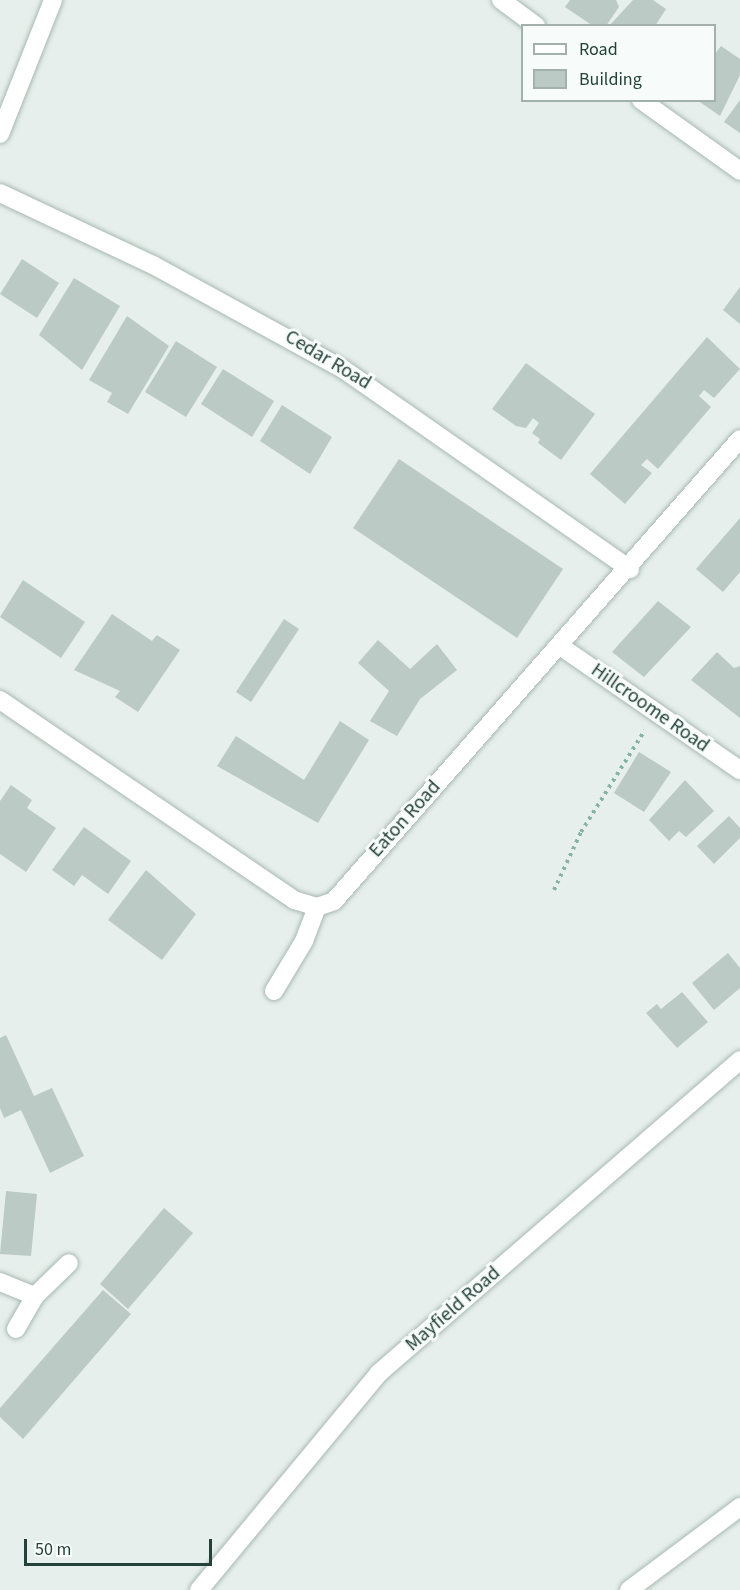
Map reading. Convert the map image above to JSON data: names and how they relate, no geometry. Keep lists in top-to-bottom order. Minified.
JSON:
{"streets":{"street":["Cedar Road","Hillcroome Road","Eaton Road","Mayfield Road"]},"crossings":[["Cedar Road","Eaton Road"],["Hillcroome Road","Eaton Road"]],"legend":["Road","Building"],"scale_bar":"50 m"}
